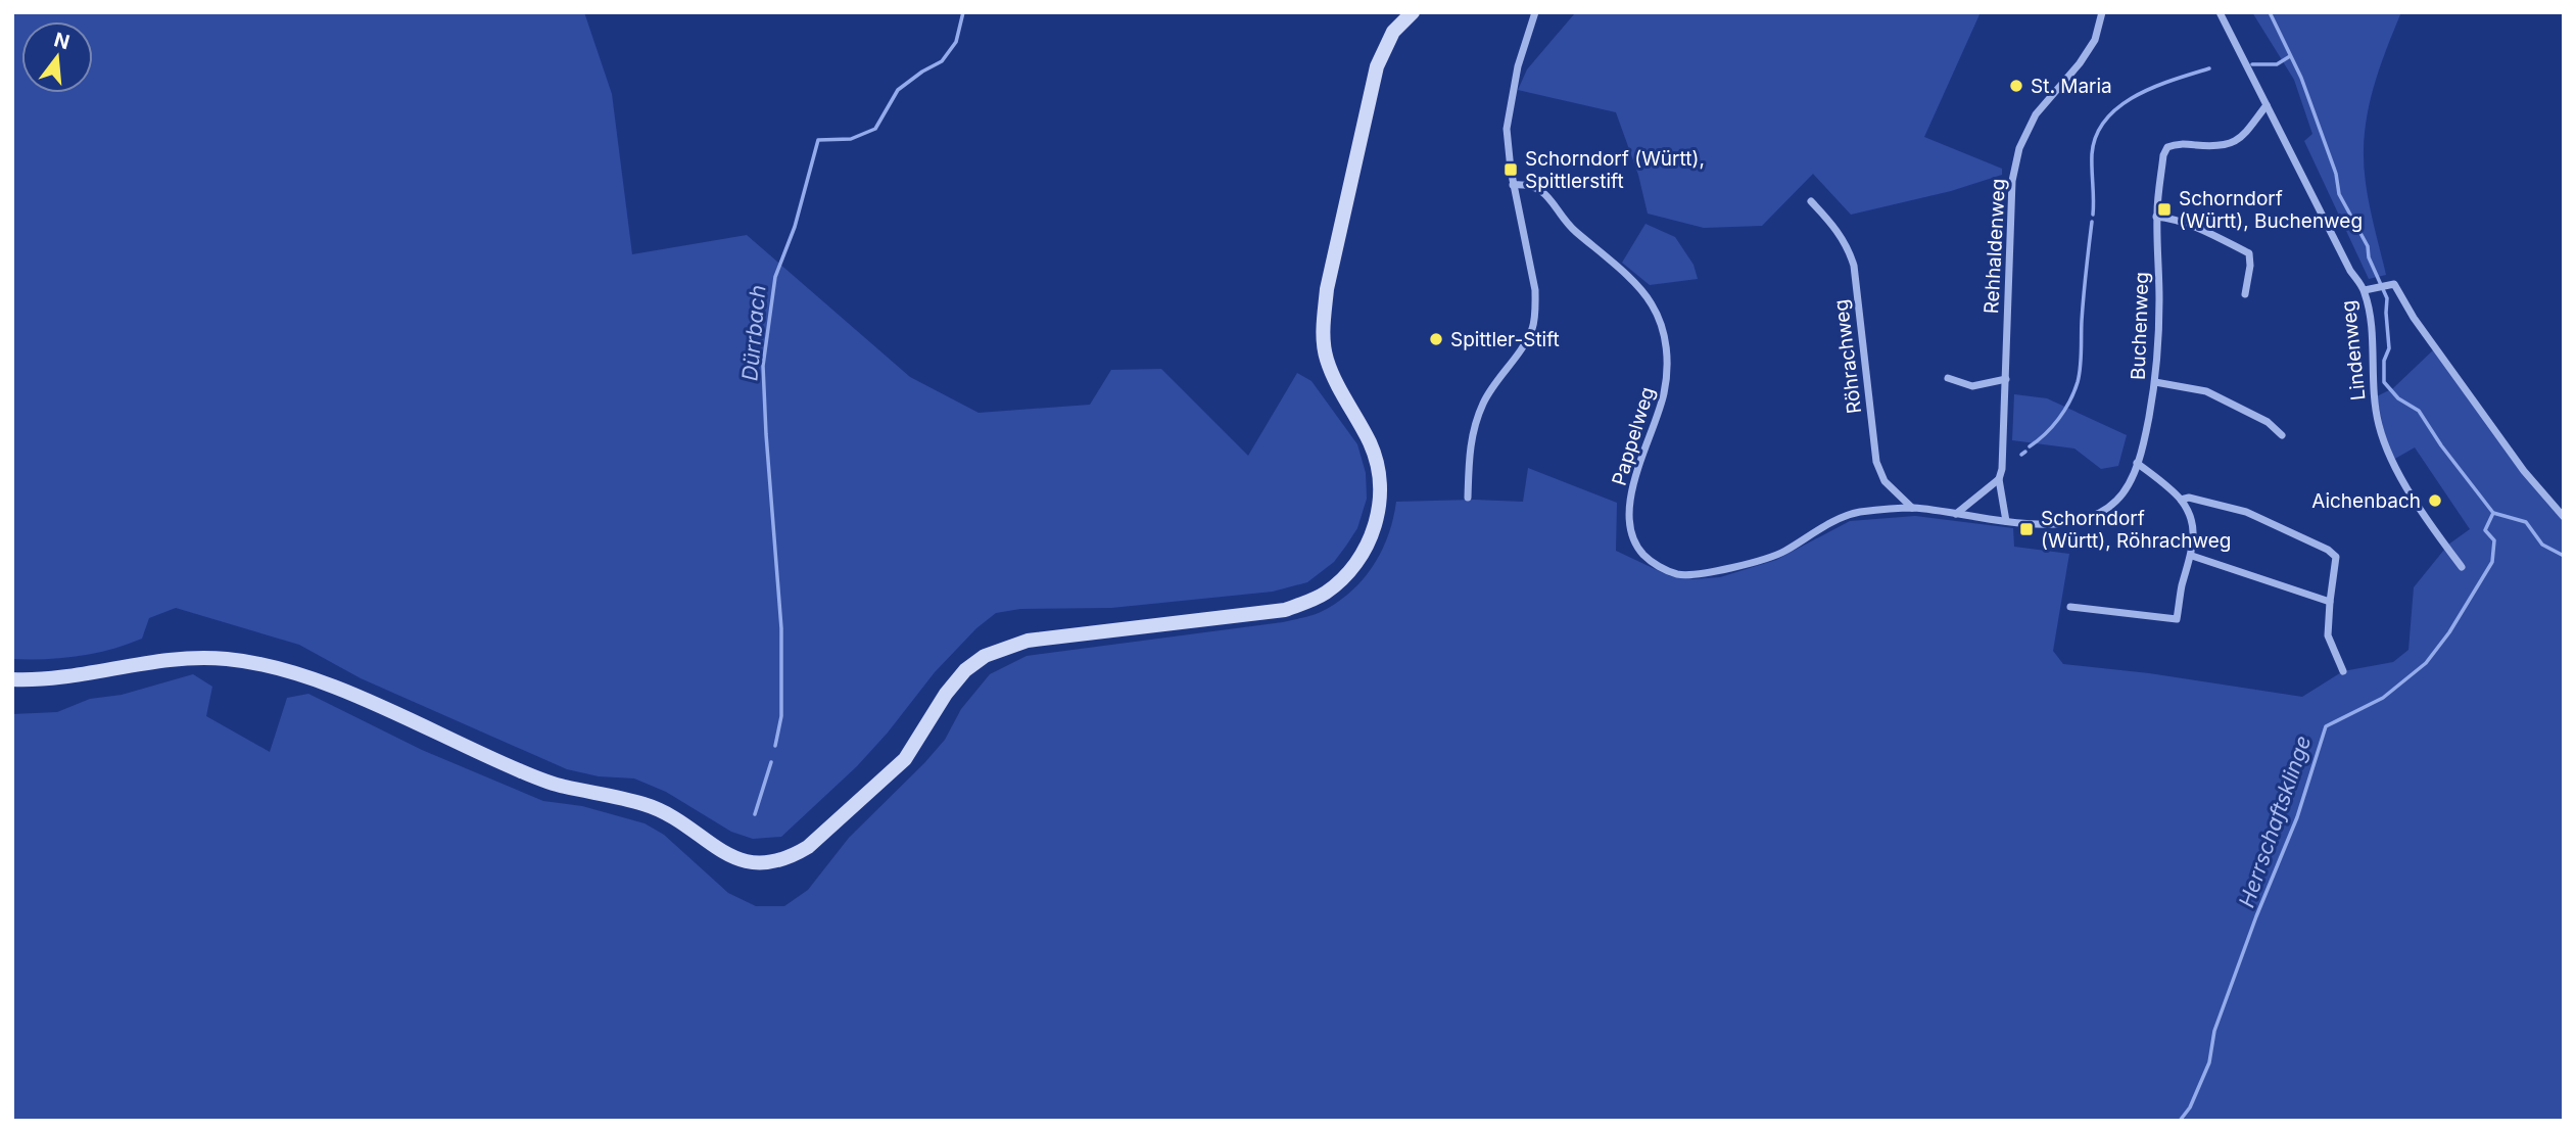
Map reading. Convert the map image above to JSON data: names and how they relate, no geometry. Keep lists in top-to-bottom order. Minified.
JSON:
{"streets":{"street":["Rehhaldenweg","Buchenweg","Lindenweg","Röhrachweg","Pappelweg"]},"crossings":[["Rehhaldenweg","Buchenweg"],["Rehhaldenweg","Pappelweg"],["Buchenweg","Lindenweg"],["Buchenweg","Pappelweg"],["Röhrachweg","Pappelweg"]],"water":["Dürrbach","Herrschaftsklinge"],"places":{"other":["St. Maria","Spittler-Stift","Aichenbach"],"transit":["Schorndorf (Württ), Spittlerstift","Schorndorf (Württ), Buchenweg","Schorndorf (Württ), Röhrachweg"]},"north":"top"}
